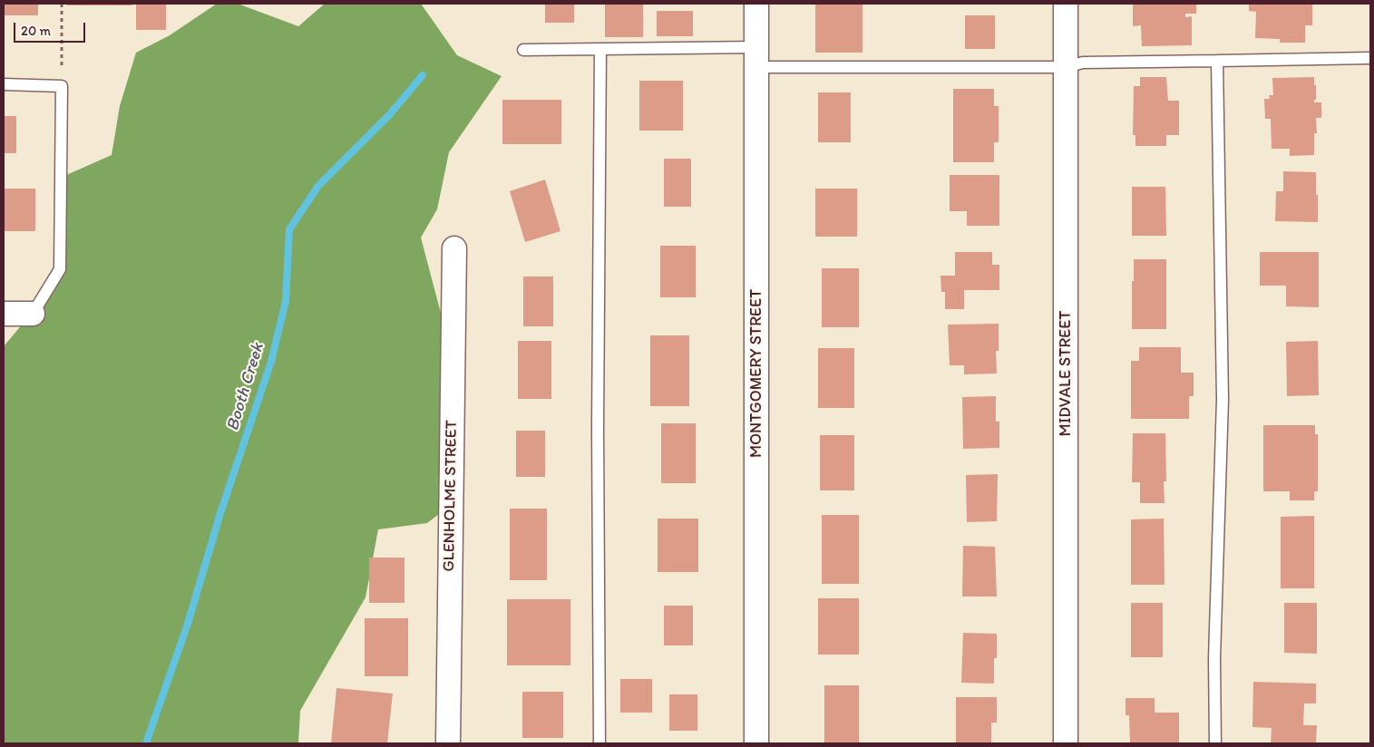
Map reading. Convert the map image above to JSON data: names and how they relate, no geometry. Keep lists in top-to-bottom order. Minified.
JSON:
{"streets":{"street":["MONTGOMERY STREET","MIDVALE STREET","GLENHOLME STREET"]},"water":["Booth Creek"],"scale_bar":"20 m"}
